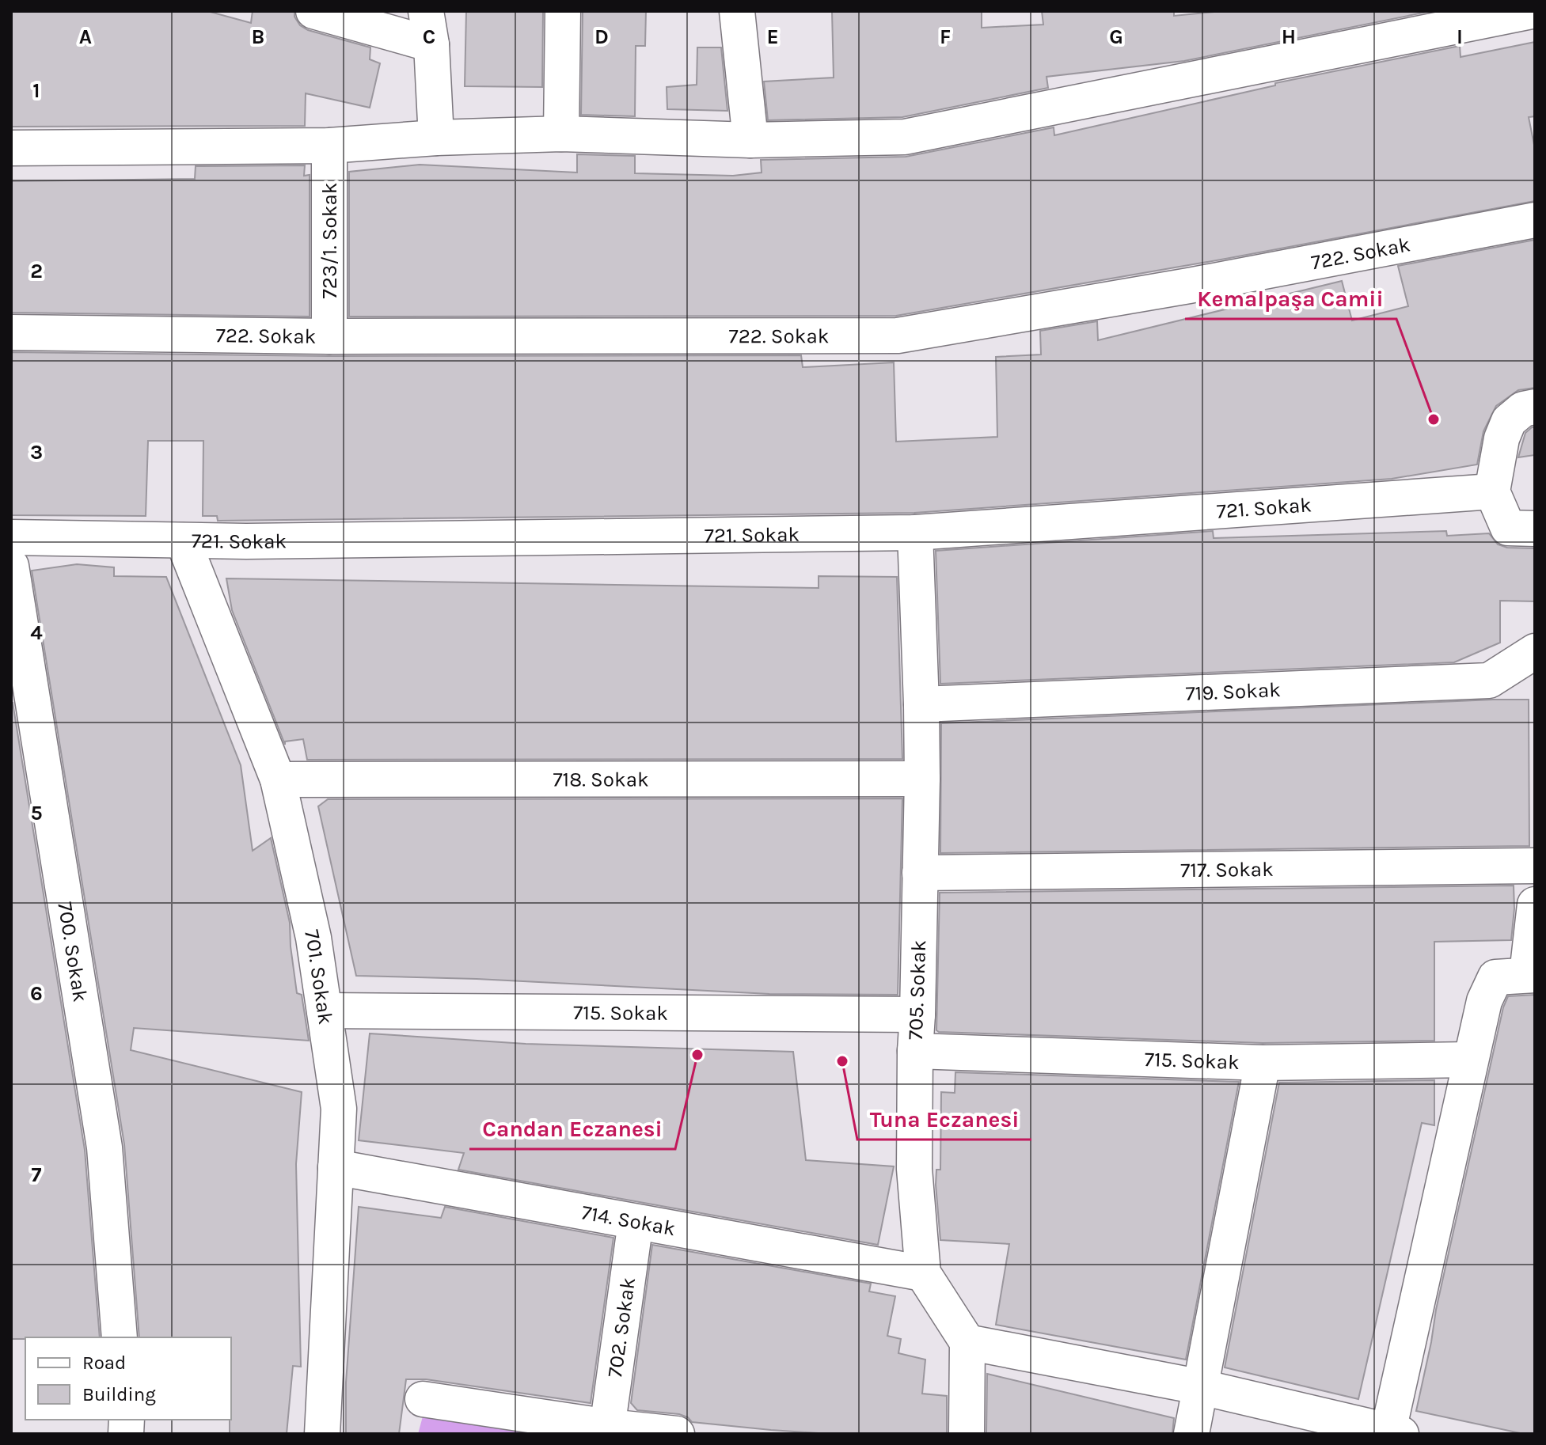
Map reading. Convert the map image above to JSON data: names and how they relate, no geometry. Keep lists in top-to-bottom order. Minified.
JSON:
{"streets":{"street":["723/1. Sokak","722. Sokak","721. Sokak","719. Sokak","718. Sokak","717. Sokak","700. Sokak","701. Sokak","705. Sokak","715. Sokak","714. Sokak","702. Sokak"]},"crossings":[["723/1. Sokak","722. Sokak"],["721. Sokak","701. Sokak"],["721. Sokak","705. Sokak"],["719. Sokak","705. Sokak"],["718. Sokak","701. Sokak"],["718. Sokak","705. Sokak"],["717. Sokak","705. Sokak"],["701. Sokak","715. Sokak"],["701. Sokak","714. Sokak"],["705. Sokak","715. Sokak"],["705. Sokak","714. Sokak"],["714. Sokak","702. Sokak"]],"places":["Kemalpaşa Camii","Candan Eczanesi","Tuna Eczanesi"],"legend":["Road","Building"],"grid":{"columns":["A","B","C","D","E","F","G","H","I"],"rows":["1","2","3","4","5","6","7"]}}
